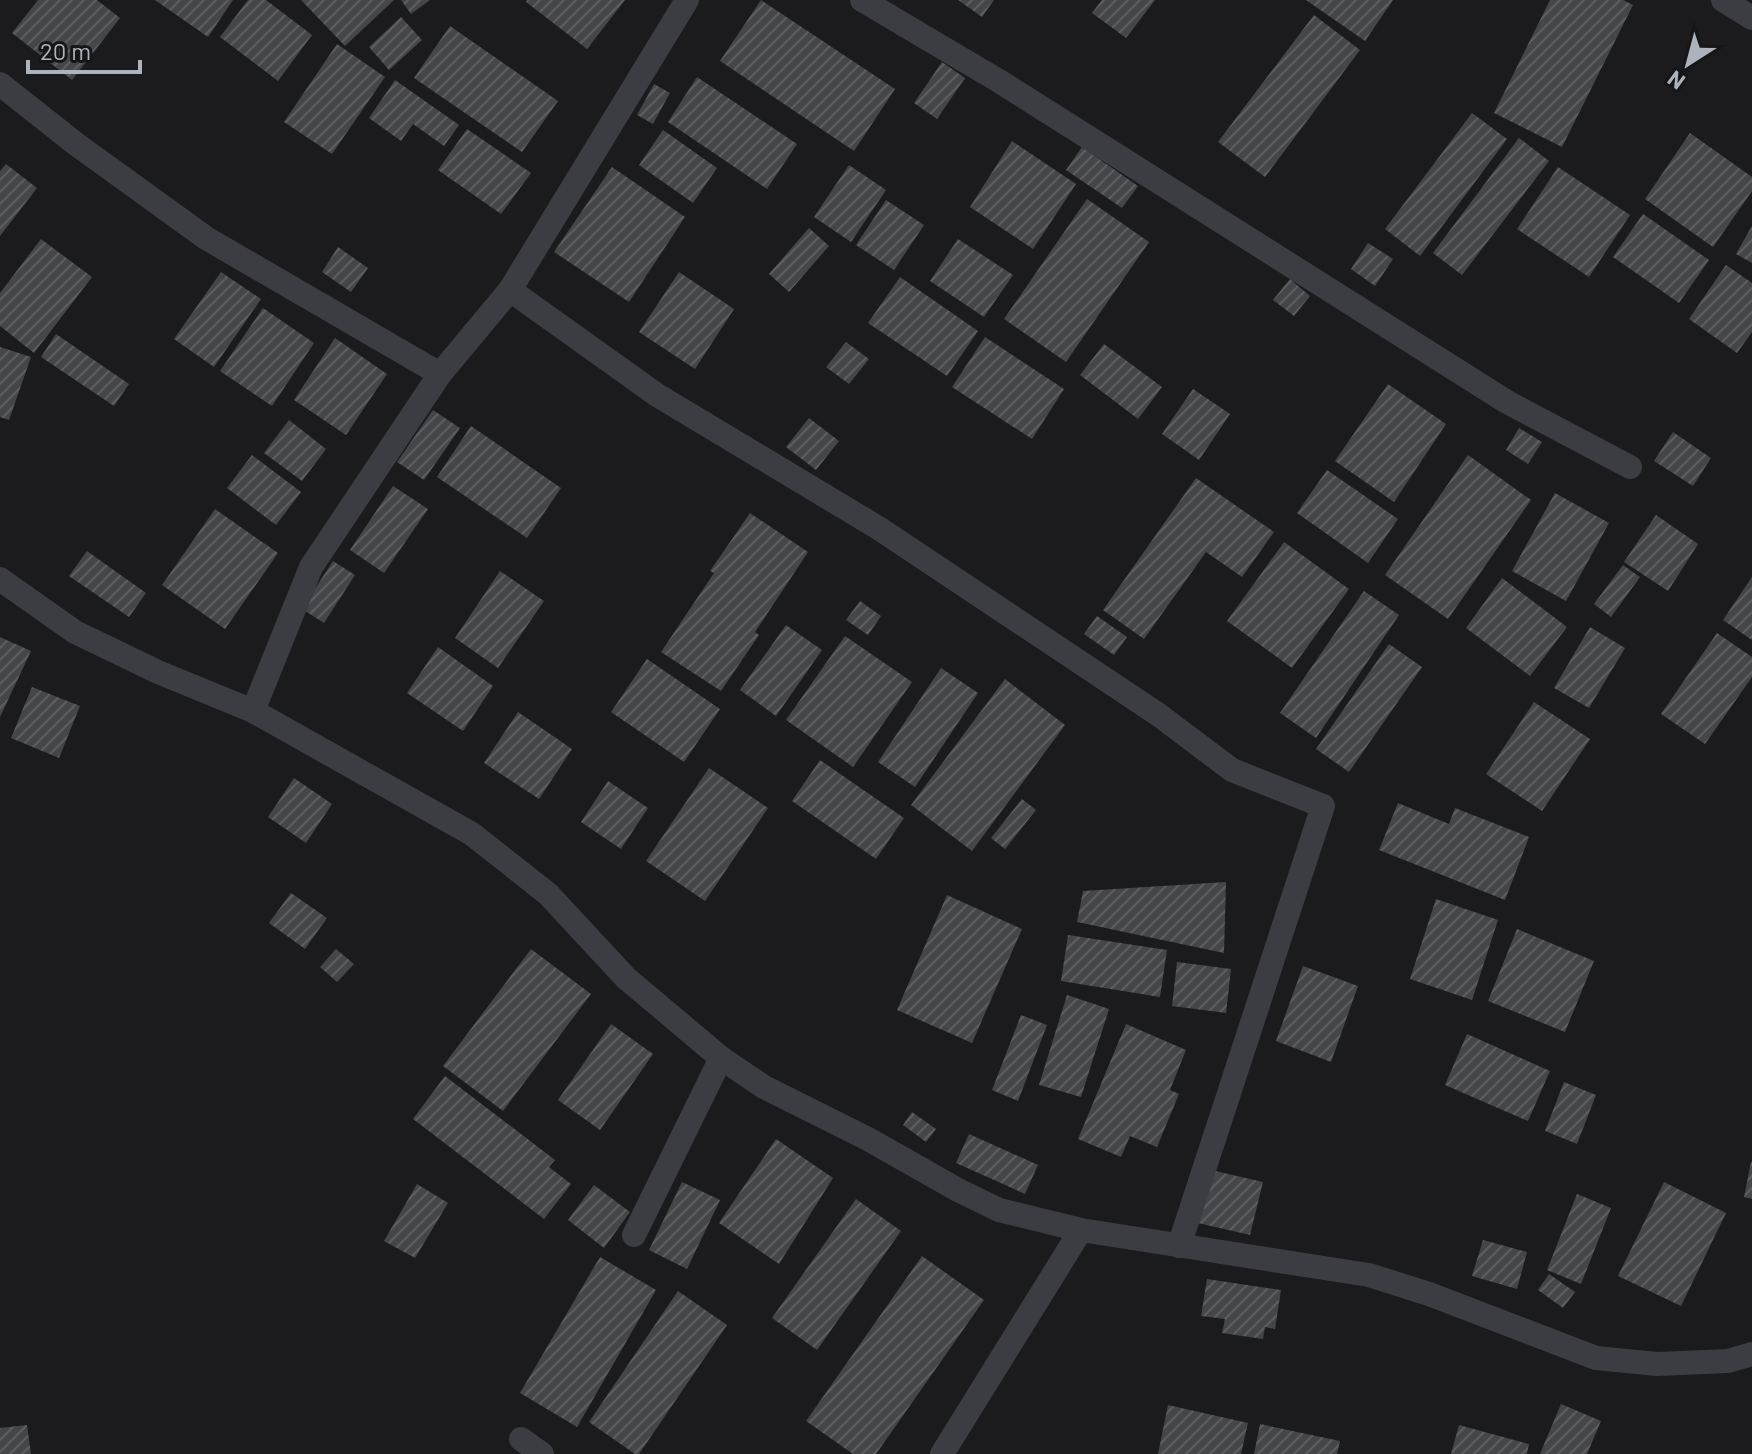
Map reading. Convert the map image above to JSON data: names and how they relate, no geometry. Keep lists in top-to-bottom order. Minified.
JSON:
{"scale_bar":"20 m","north":"bottom left"}
